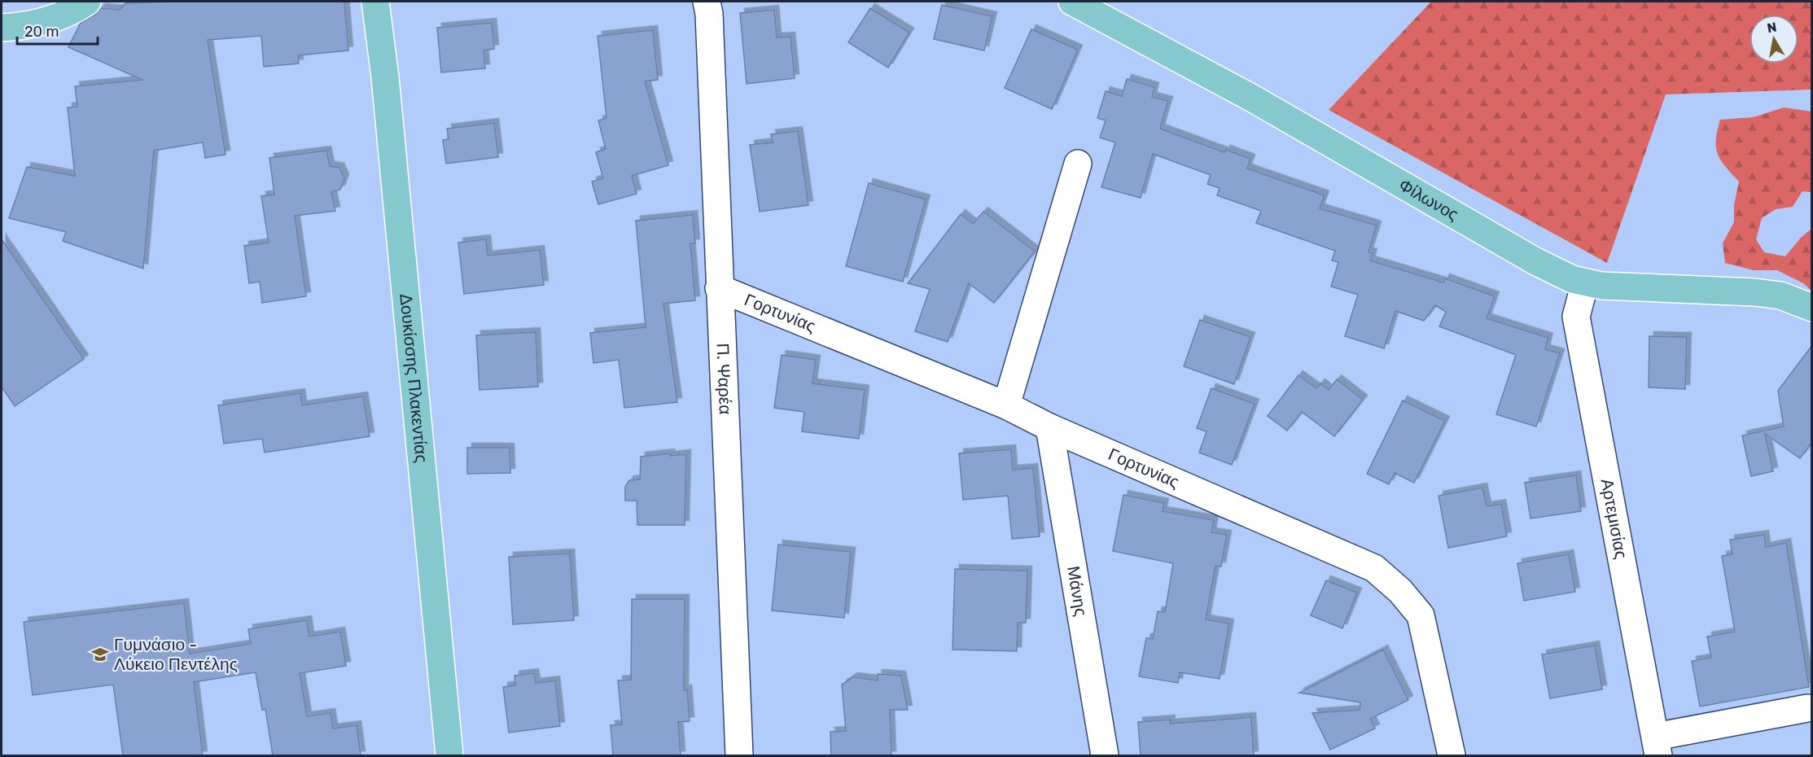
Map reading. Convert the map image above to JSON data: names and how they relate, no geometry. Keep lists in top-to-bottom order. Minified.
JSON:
{"streets":{"main road":["Φίλωνος","Δουκίσσης Πλακεντίας"],"street":["Γορτυνίας","Π. Ψαρέα","Αρτεμισίας","Μάνης"]},"crossings":[["Φίλωνος","Αρτεμισίας"],["Γορτυνίας","Π. Ψαρέα"],["Γορτυνίας","Μάνης"]],"places":{"school or university":["Γυμνάσιο - Λύκειο Πεντέλης"]},"scale_bar":"20 m","north":"top"}
